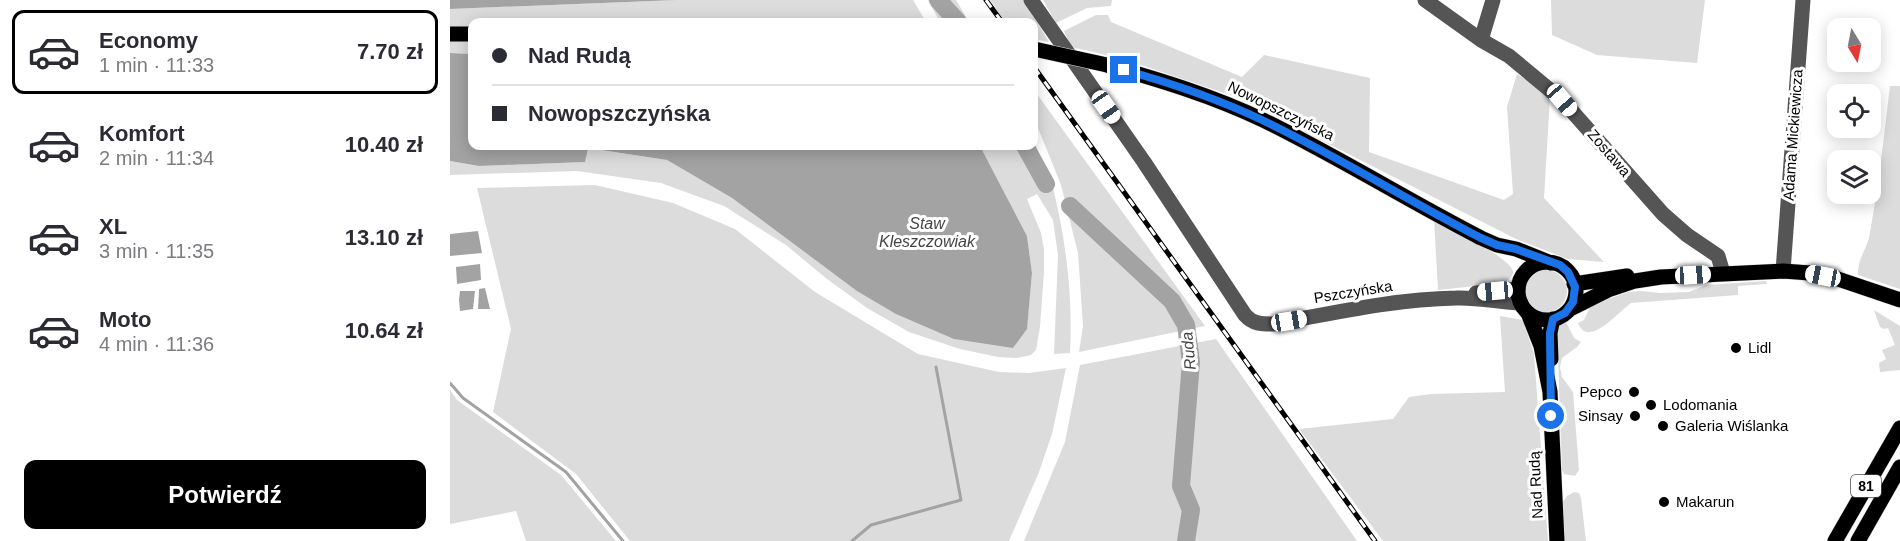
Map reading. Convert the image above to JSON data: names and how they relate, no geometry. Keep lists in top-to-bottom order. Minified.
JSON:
{"streets":{"main road":["Nowopszczyńska","Nad Rudą","81"],"street":["Adama Mickiewicza","Zostawa","Pszczyńska"]},"crossings":[["Nowopszczyńska","Pszczyńska"],["Nowopszczyńska","Nad Rudą"],["Pszczyńska","Nad Rudą"]],"water":["Staw Kleszczowiak","Ruda"],"places":["Lidl","Pepco","Lodomania","Sinsay","Galeria Wiślanka","Makarun"],"north":"bottom","page":{"list":[{"name":"Economy","note":"1 min · 11:33","value":"7.70 zł"},{"name":"Komfort","note":"2 min · 11:34","value":"10.40 zł"},{"name":"XL","note":"3 min · 11:35","value":"13.10 zł"},{"name":"Moto","note":"4 min · 11:36","value":"10.64 zł"}],"banner":["Nad Rudą","Nowopszczyńska"],"buttons":"Potwierdź"}}
